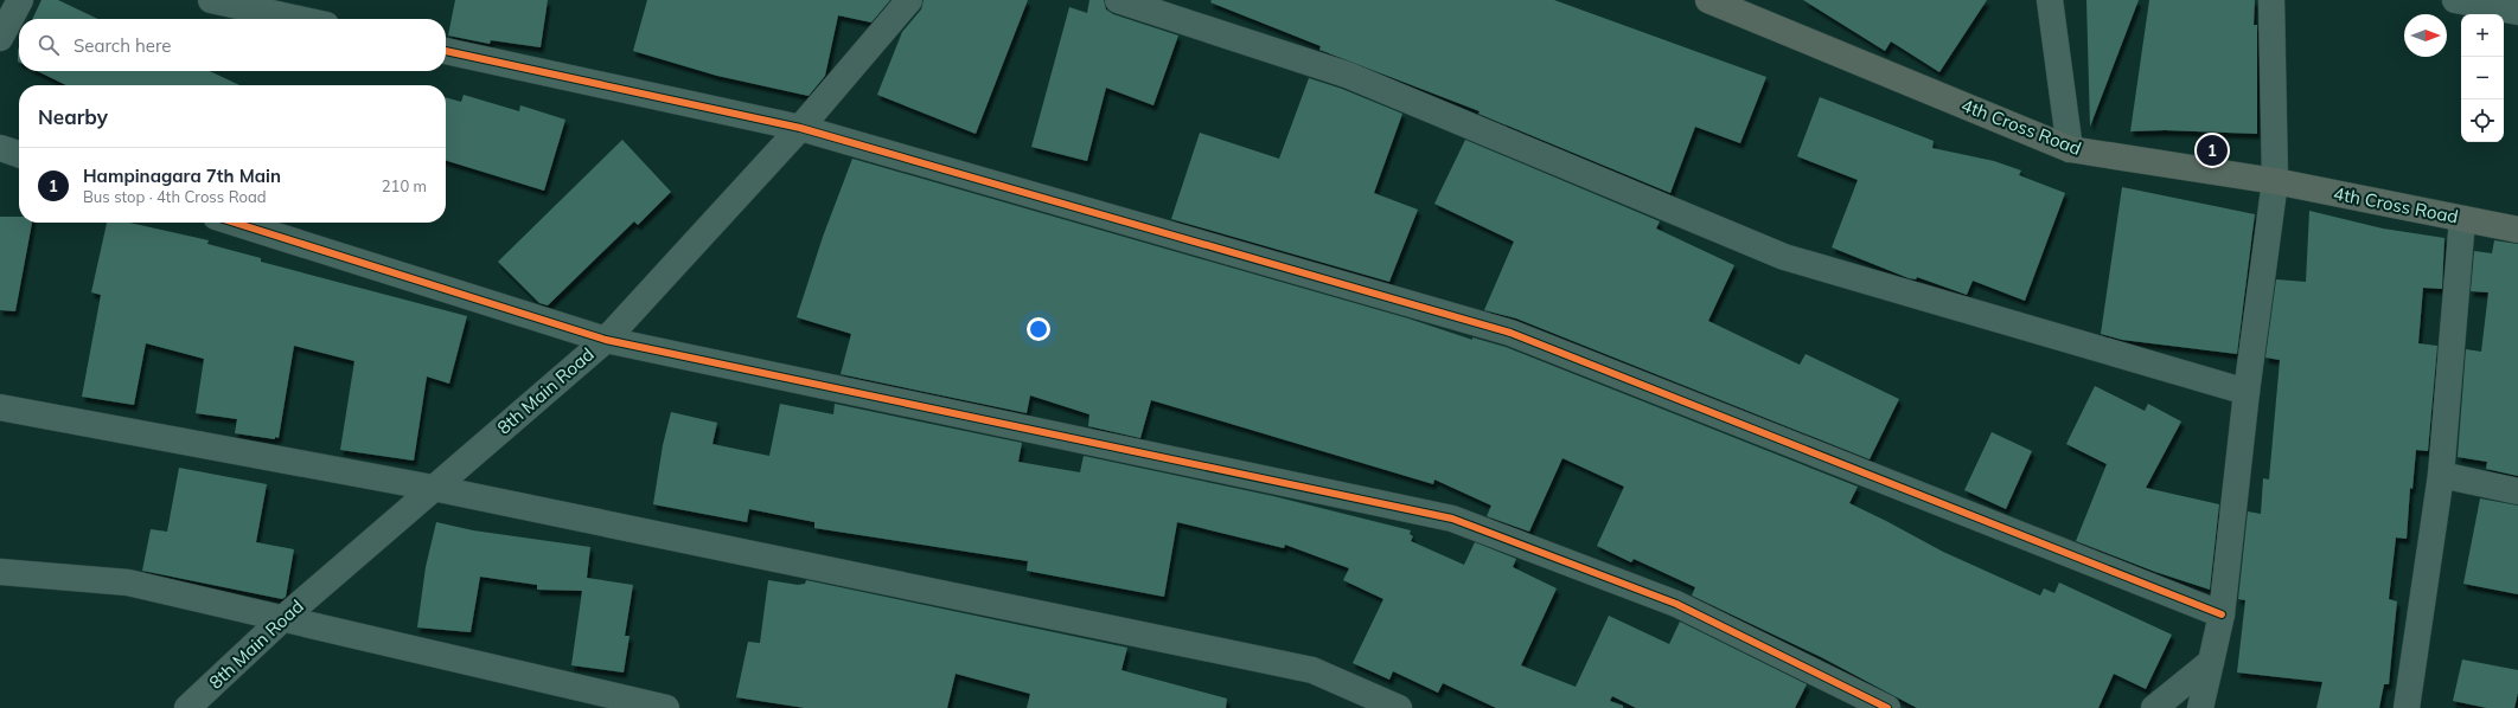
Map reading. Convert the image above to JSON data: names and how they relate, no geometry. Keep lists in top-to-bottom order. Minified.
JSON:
{"streets":{"main road":["4th Cross Road"],"street":["8th Main Road"]},"north":"right","page":{"map_buttons":["+","−"],"search":"Search here","heading":"Nearby","pins":"1","list":[{"mark":"1","name":"Hampinagara 7th Main","note":"Bus stop · 4th Cross Road","value":"210 m"}]}}
